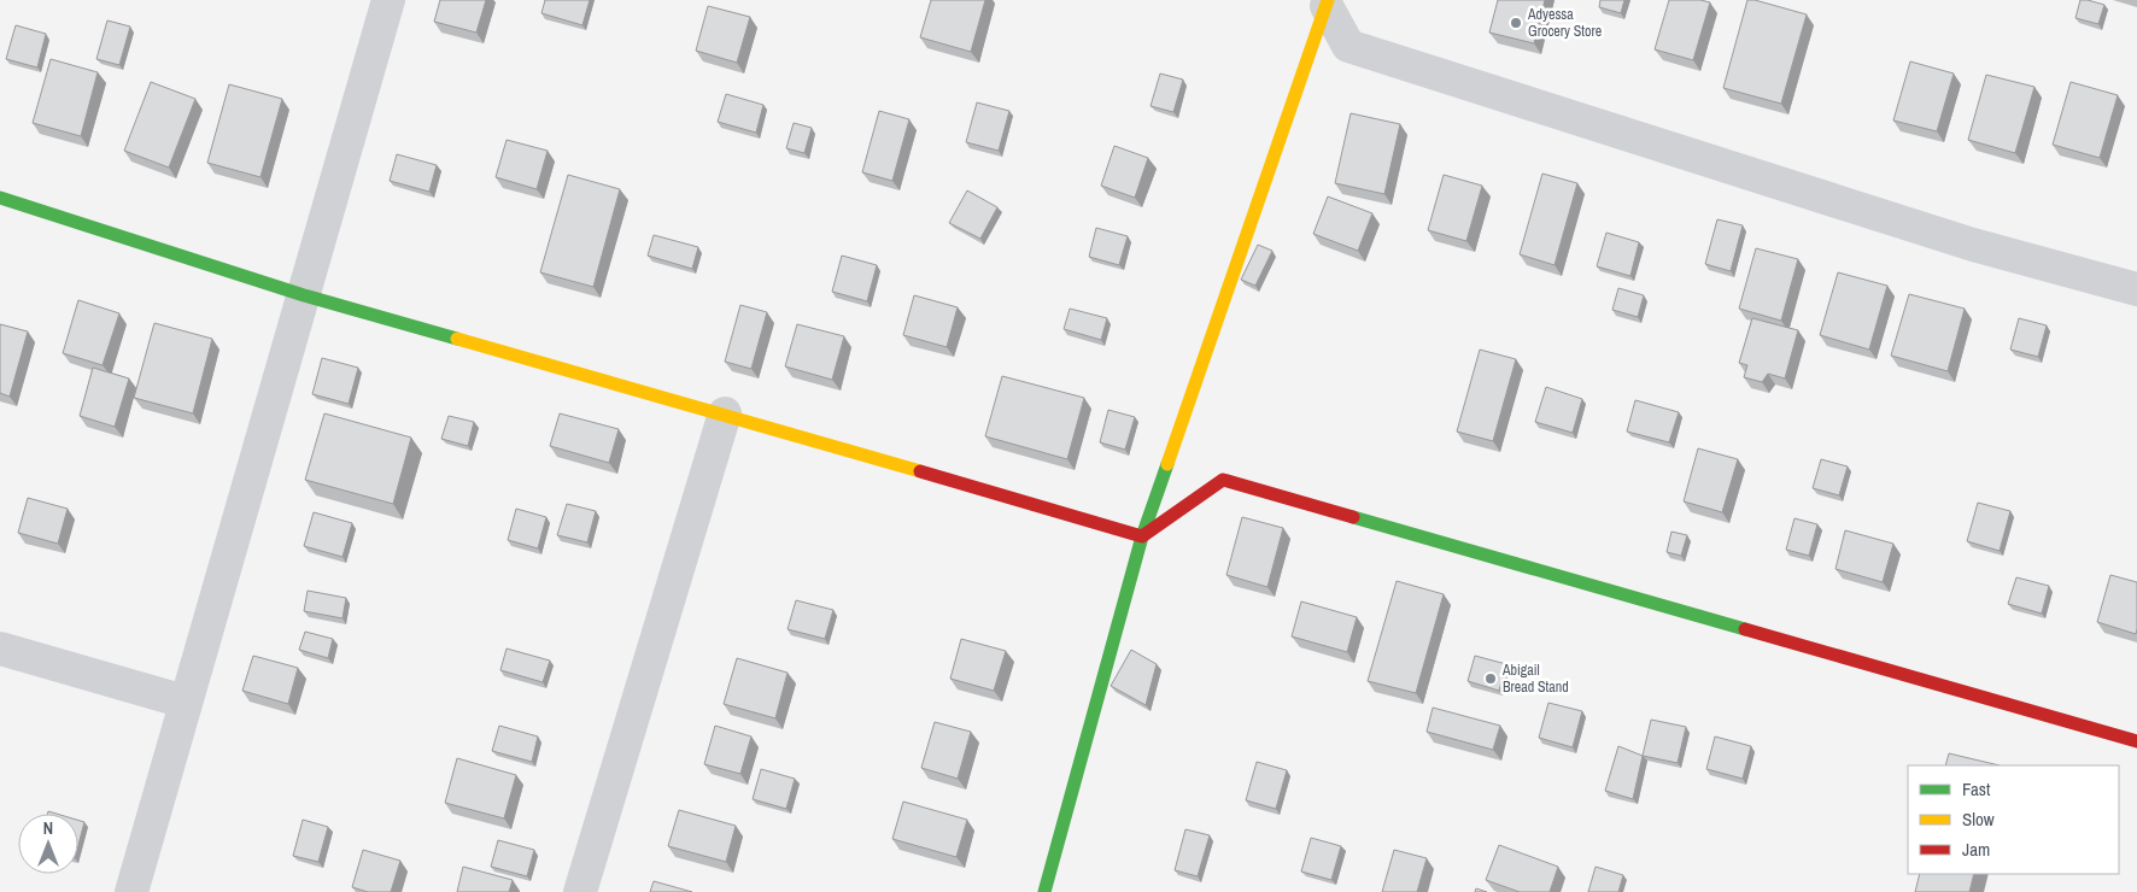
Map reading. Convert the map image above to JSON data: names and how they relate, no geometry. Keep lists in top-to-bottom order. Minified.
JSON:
{"places":["Adyessa Grocery Store","Abigail Bread Stand"],"legend":["Fast","Slow","Jam"],"north":"top"}
